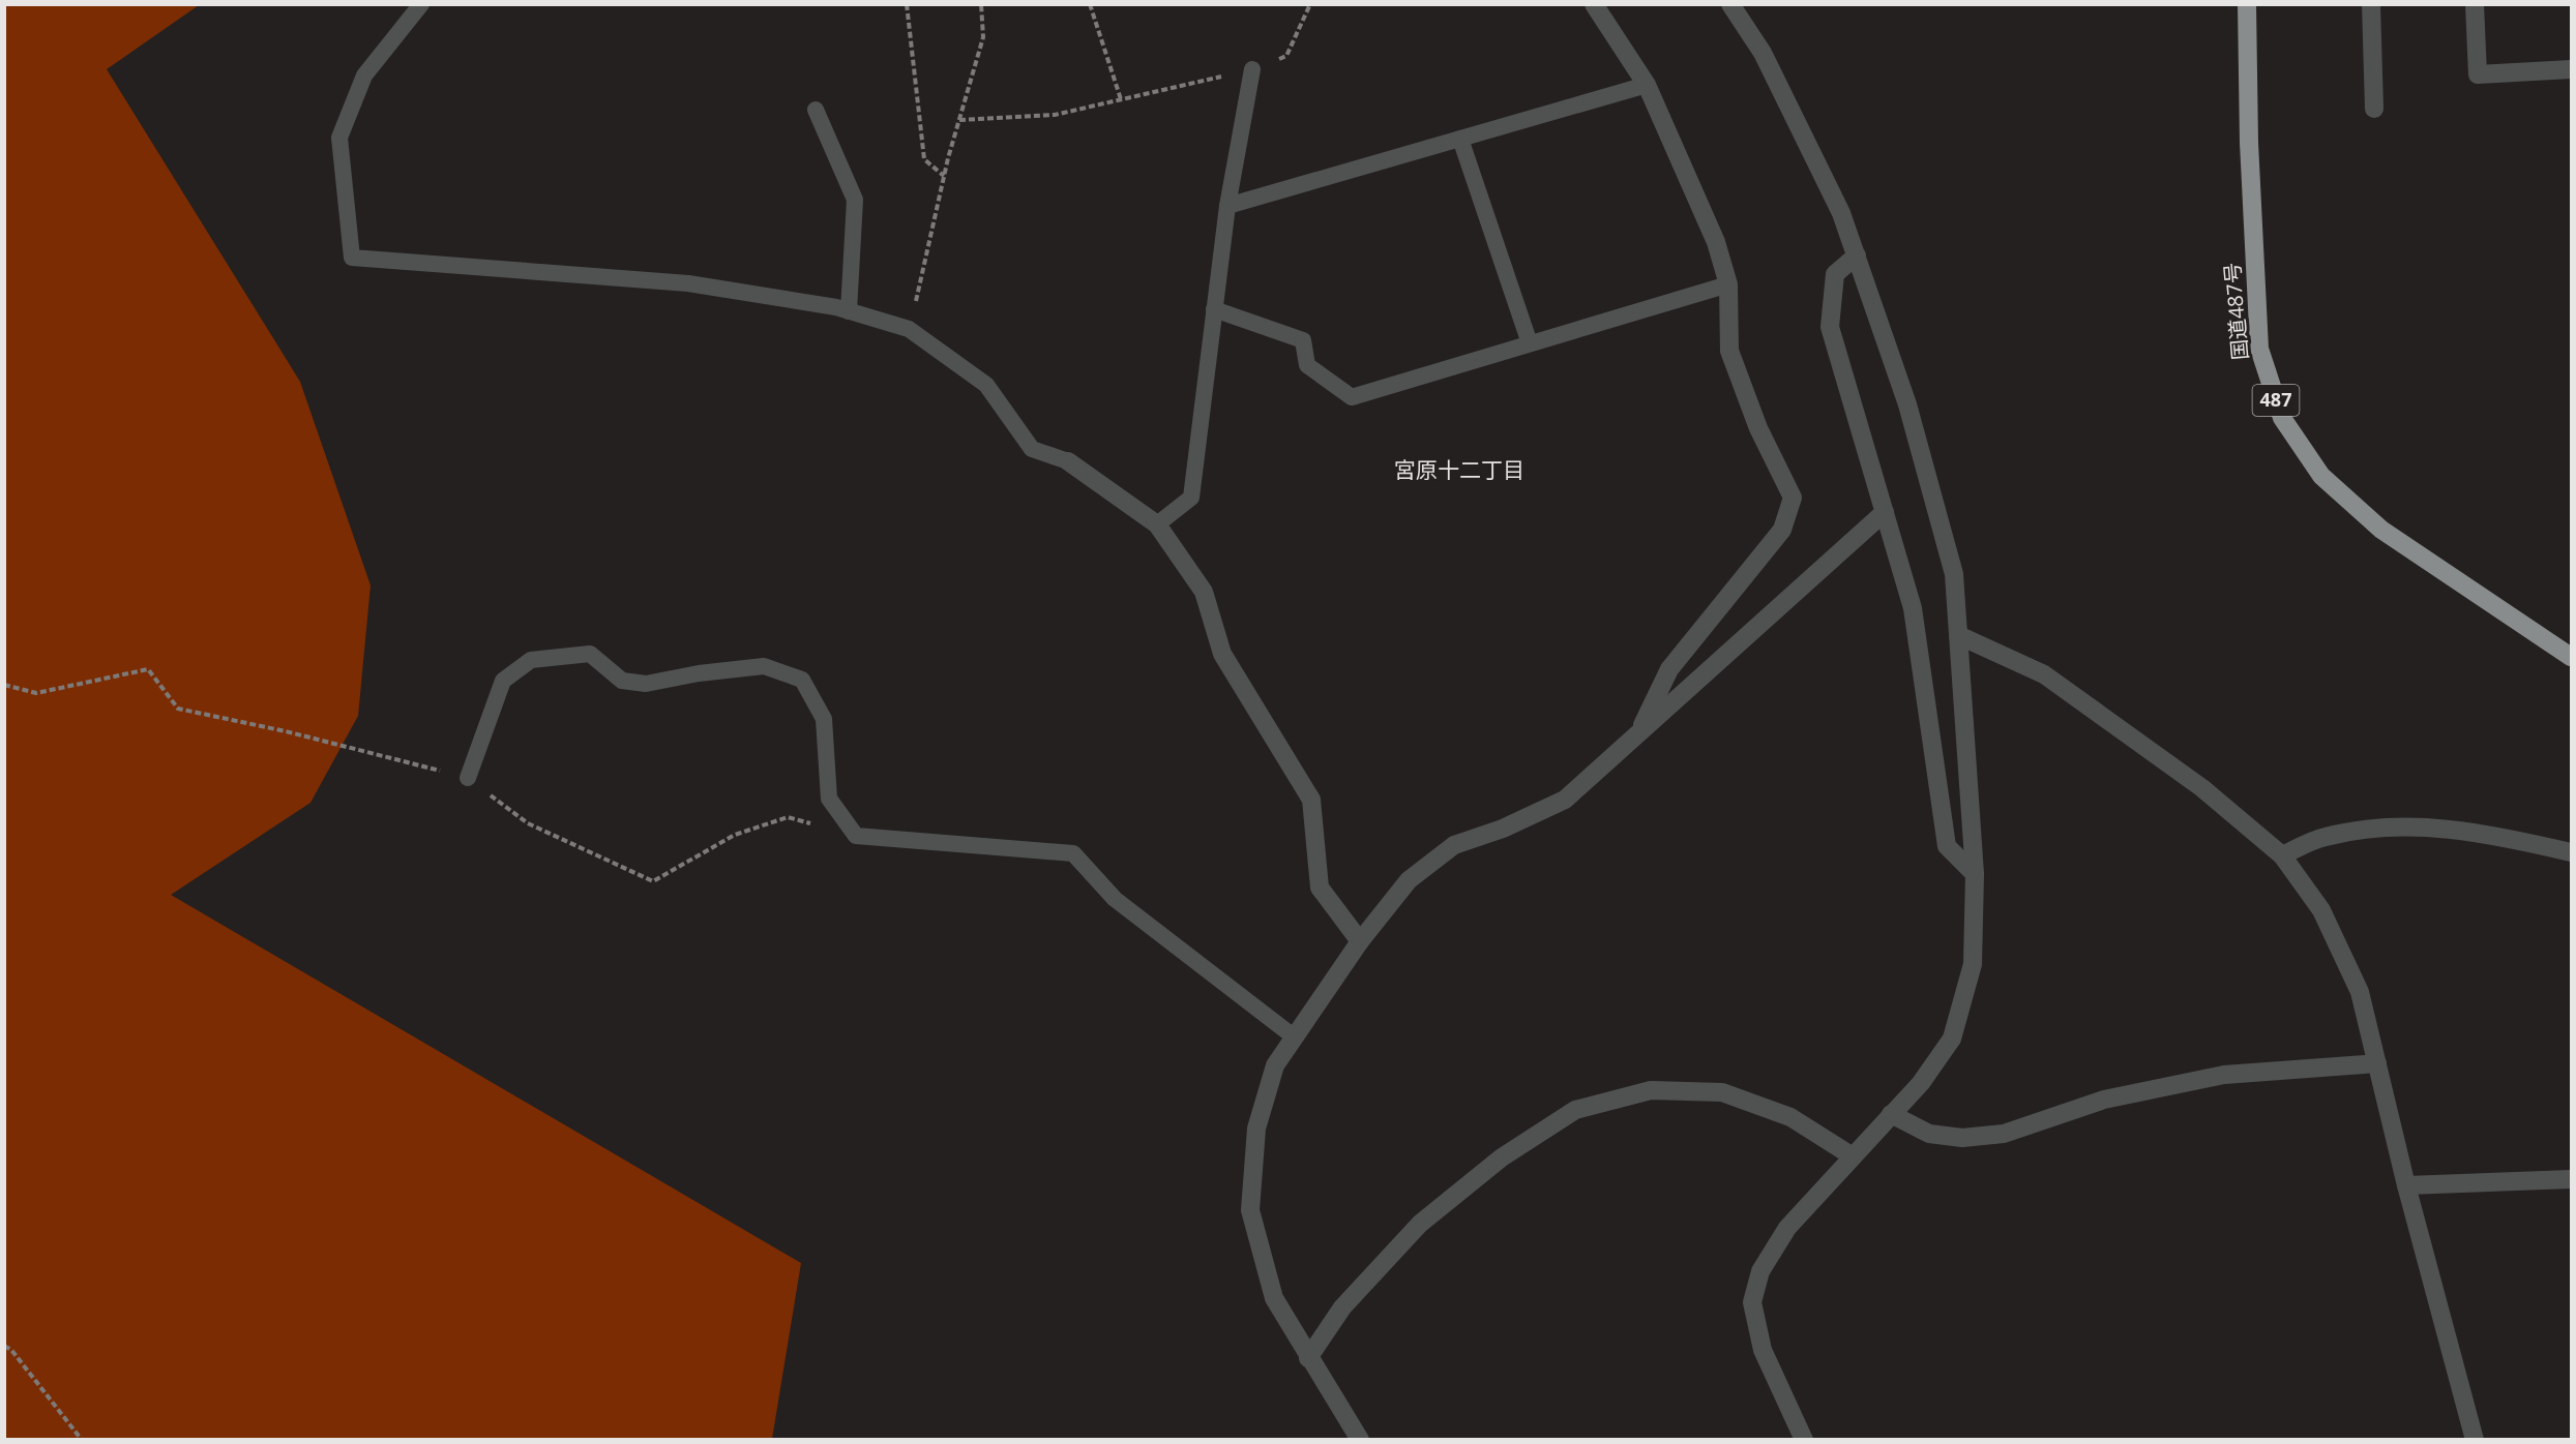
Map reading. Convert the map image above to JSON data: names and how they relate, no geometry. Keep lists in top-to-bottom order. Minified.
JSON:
{"streets":{"highway":["国道487号","487"]},"districts":["宮原十二丁目"]}
